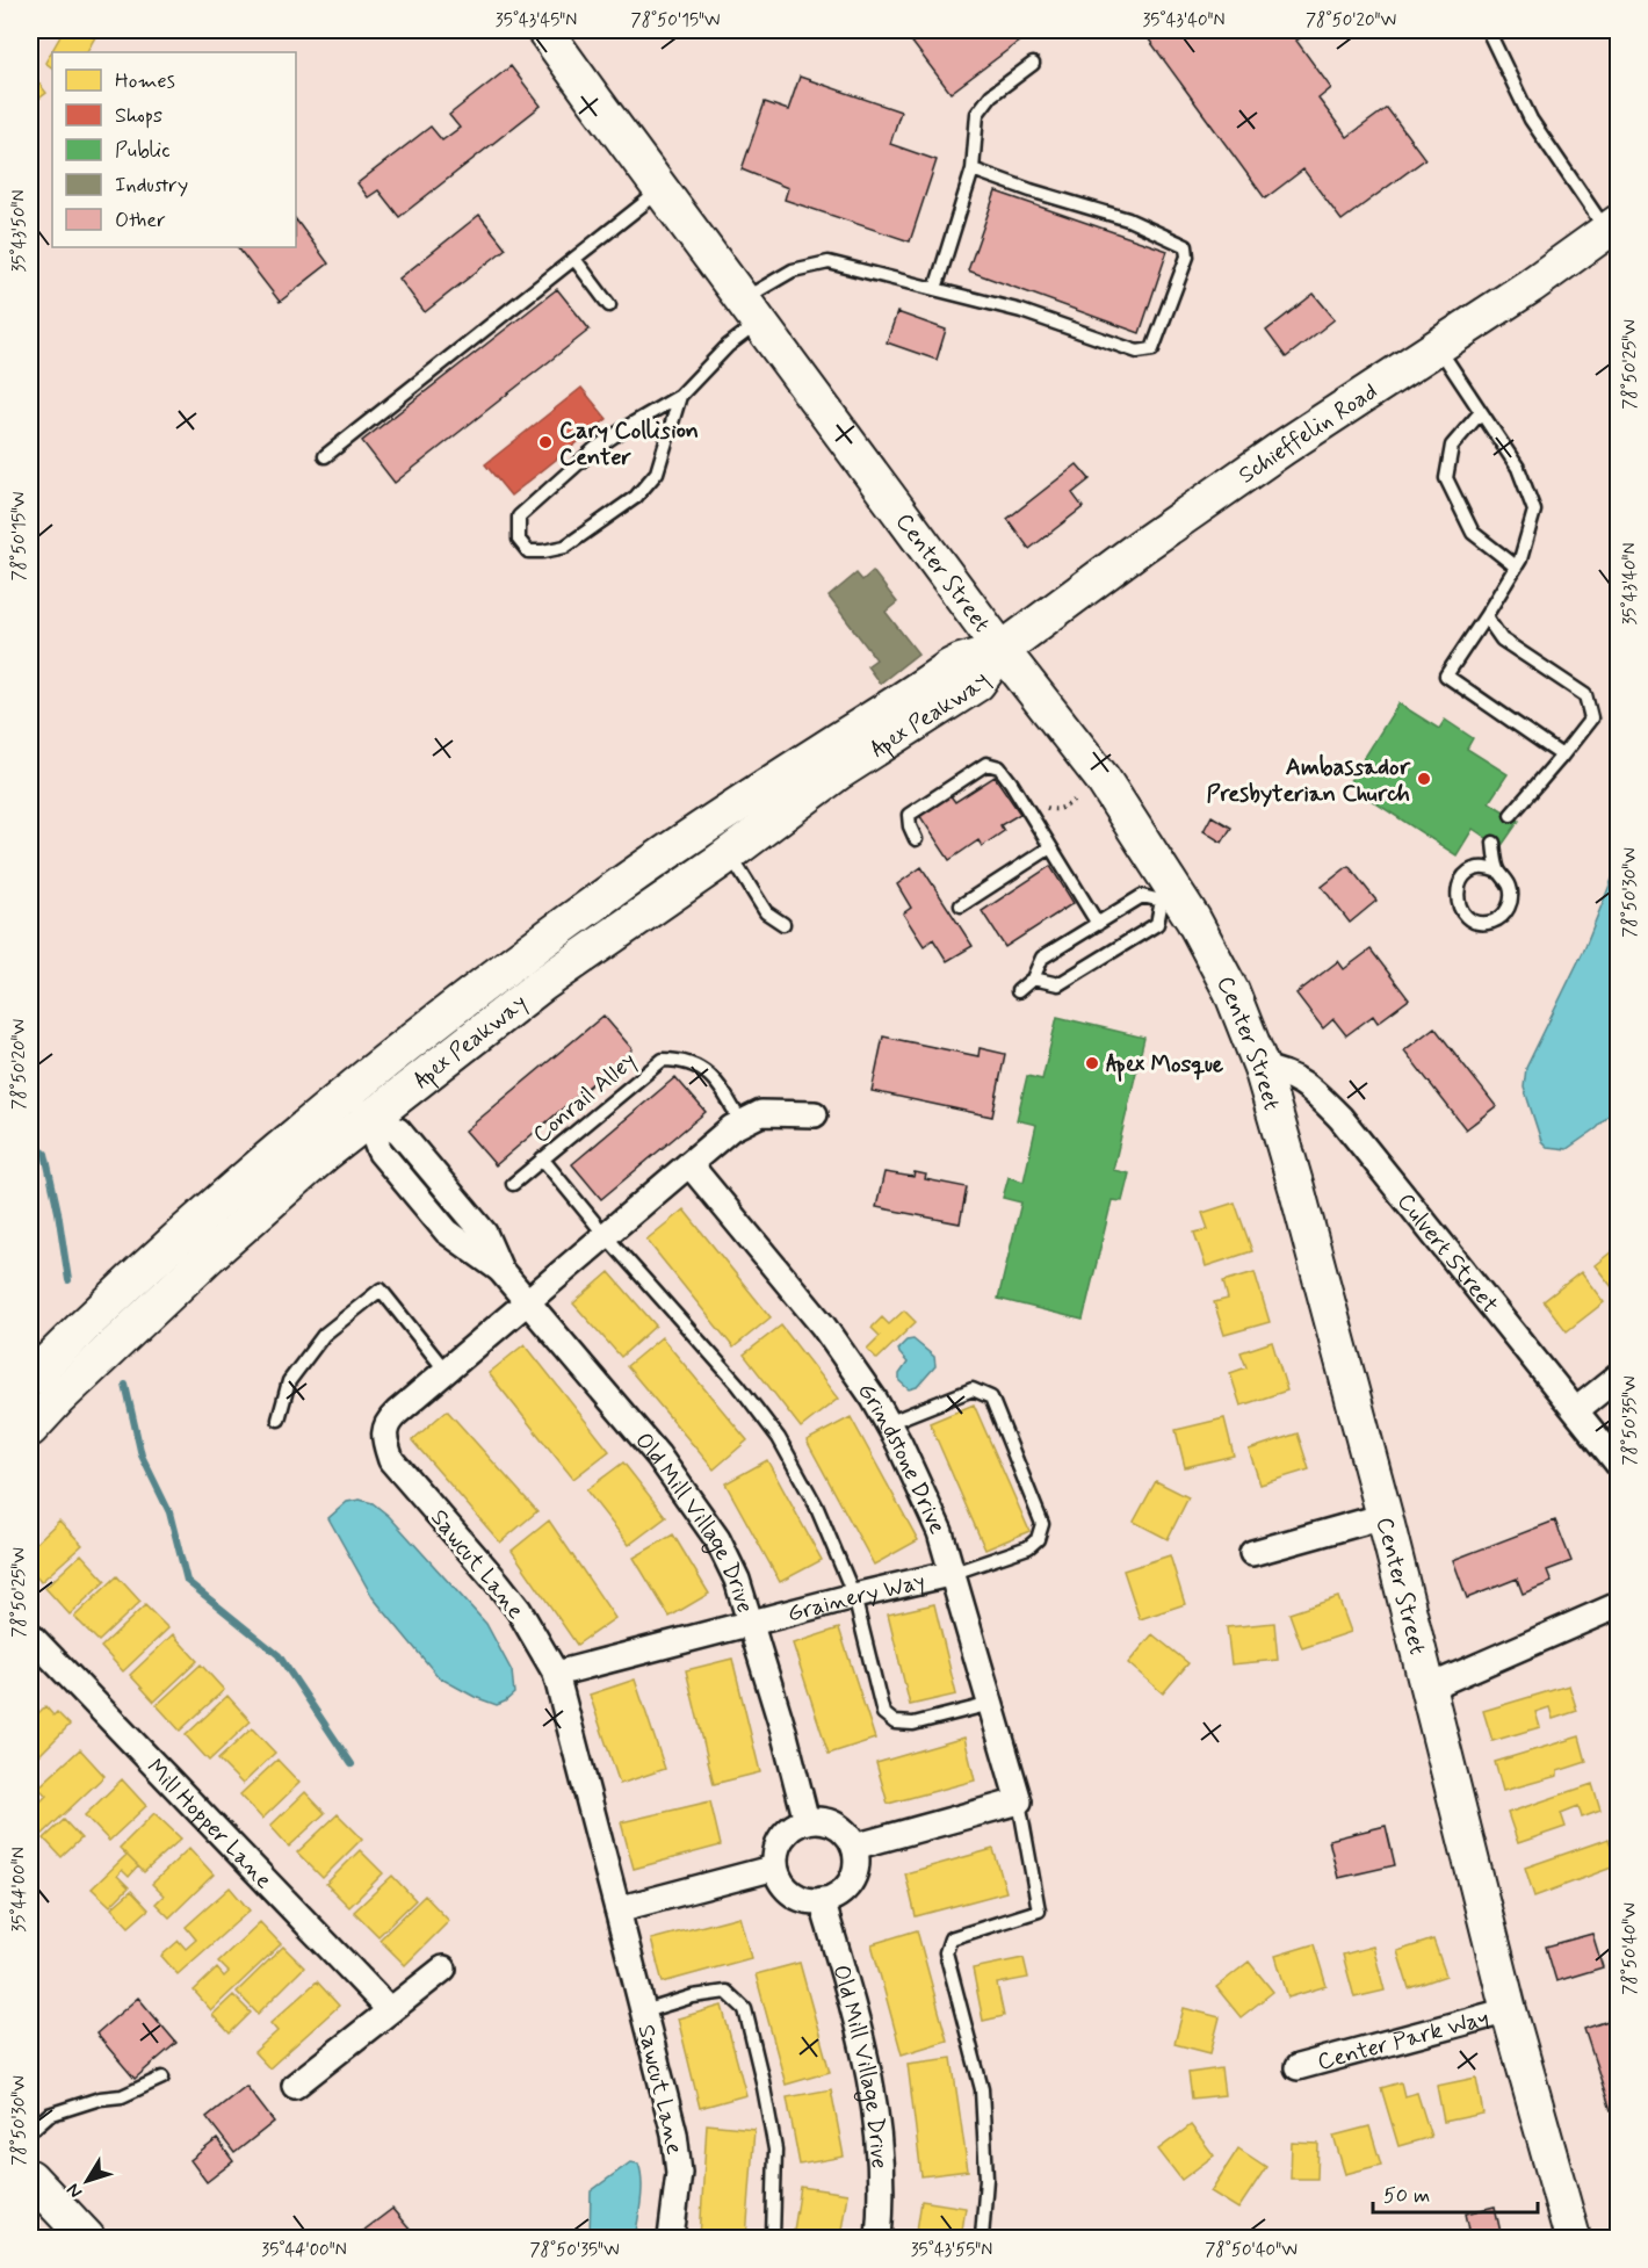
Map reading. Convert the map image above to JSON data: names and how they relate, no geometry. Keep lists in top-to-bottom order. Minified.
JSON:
{"streets":{"main road":["Schieffelin Road","Center Street","Apex Peakway"],"street":["Culvert Street","Grindstone Drive","Old Mill Village Drive","Sawcut Lane","Grainery Way","Mill Hopper Lane","Center Park Way"],"lane":["Conrail Alley"]},"crossings":[["Schieffelin Road","Center Street"],["Schieffelin Road","Apex Peakway"],["Center Street","Apex Peakway"],["Center Street","Culvert Street"],["Center Street","Center Park Way"],["Apex Peakway","Old Mill Village Drive"],["Conrail Alley","Sawcut Lane"],["Grindstone Drive","Sawcut Lane"],["Grindstone Drive","Grainery Way"],["Old Mill Village Drive","Sawcut Lane"],["Old Mill Village Drive","Grainery Way"],["Sawcut Lane","Grainery Way"]],"places":["Cary Collision Center","Ambassador Presbyterian Church","Apex Mosque"],"legend":["Homes","Shops","Public","Industry","Other"],"scale_bar":"50 m","north":"bottom left","coordinates":["35°43'45\"N","78°50'15\"W","35°43'40\"N","78°50'20\"W","35°43'50\"N","78°50'25\"W","78°50'30\"W","78°50'35\"W","35°44'00\"N","78°50'40\"W","35°43'55\"N"]}
